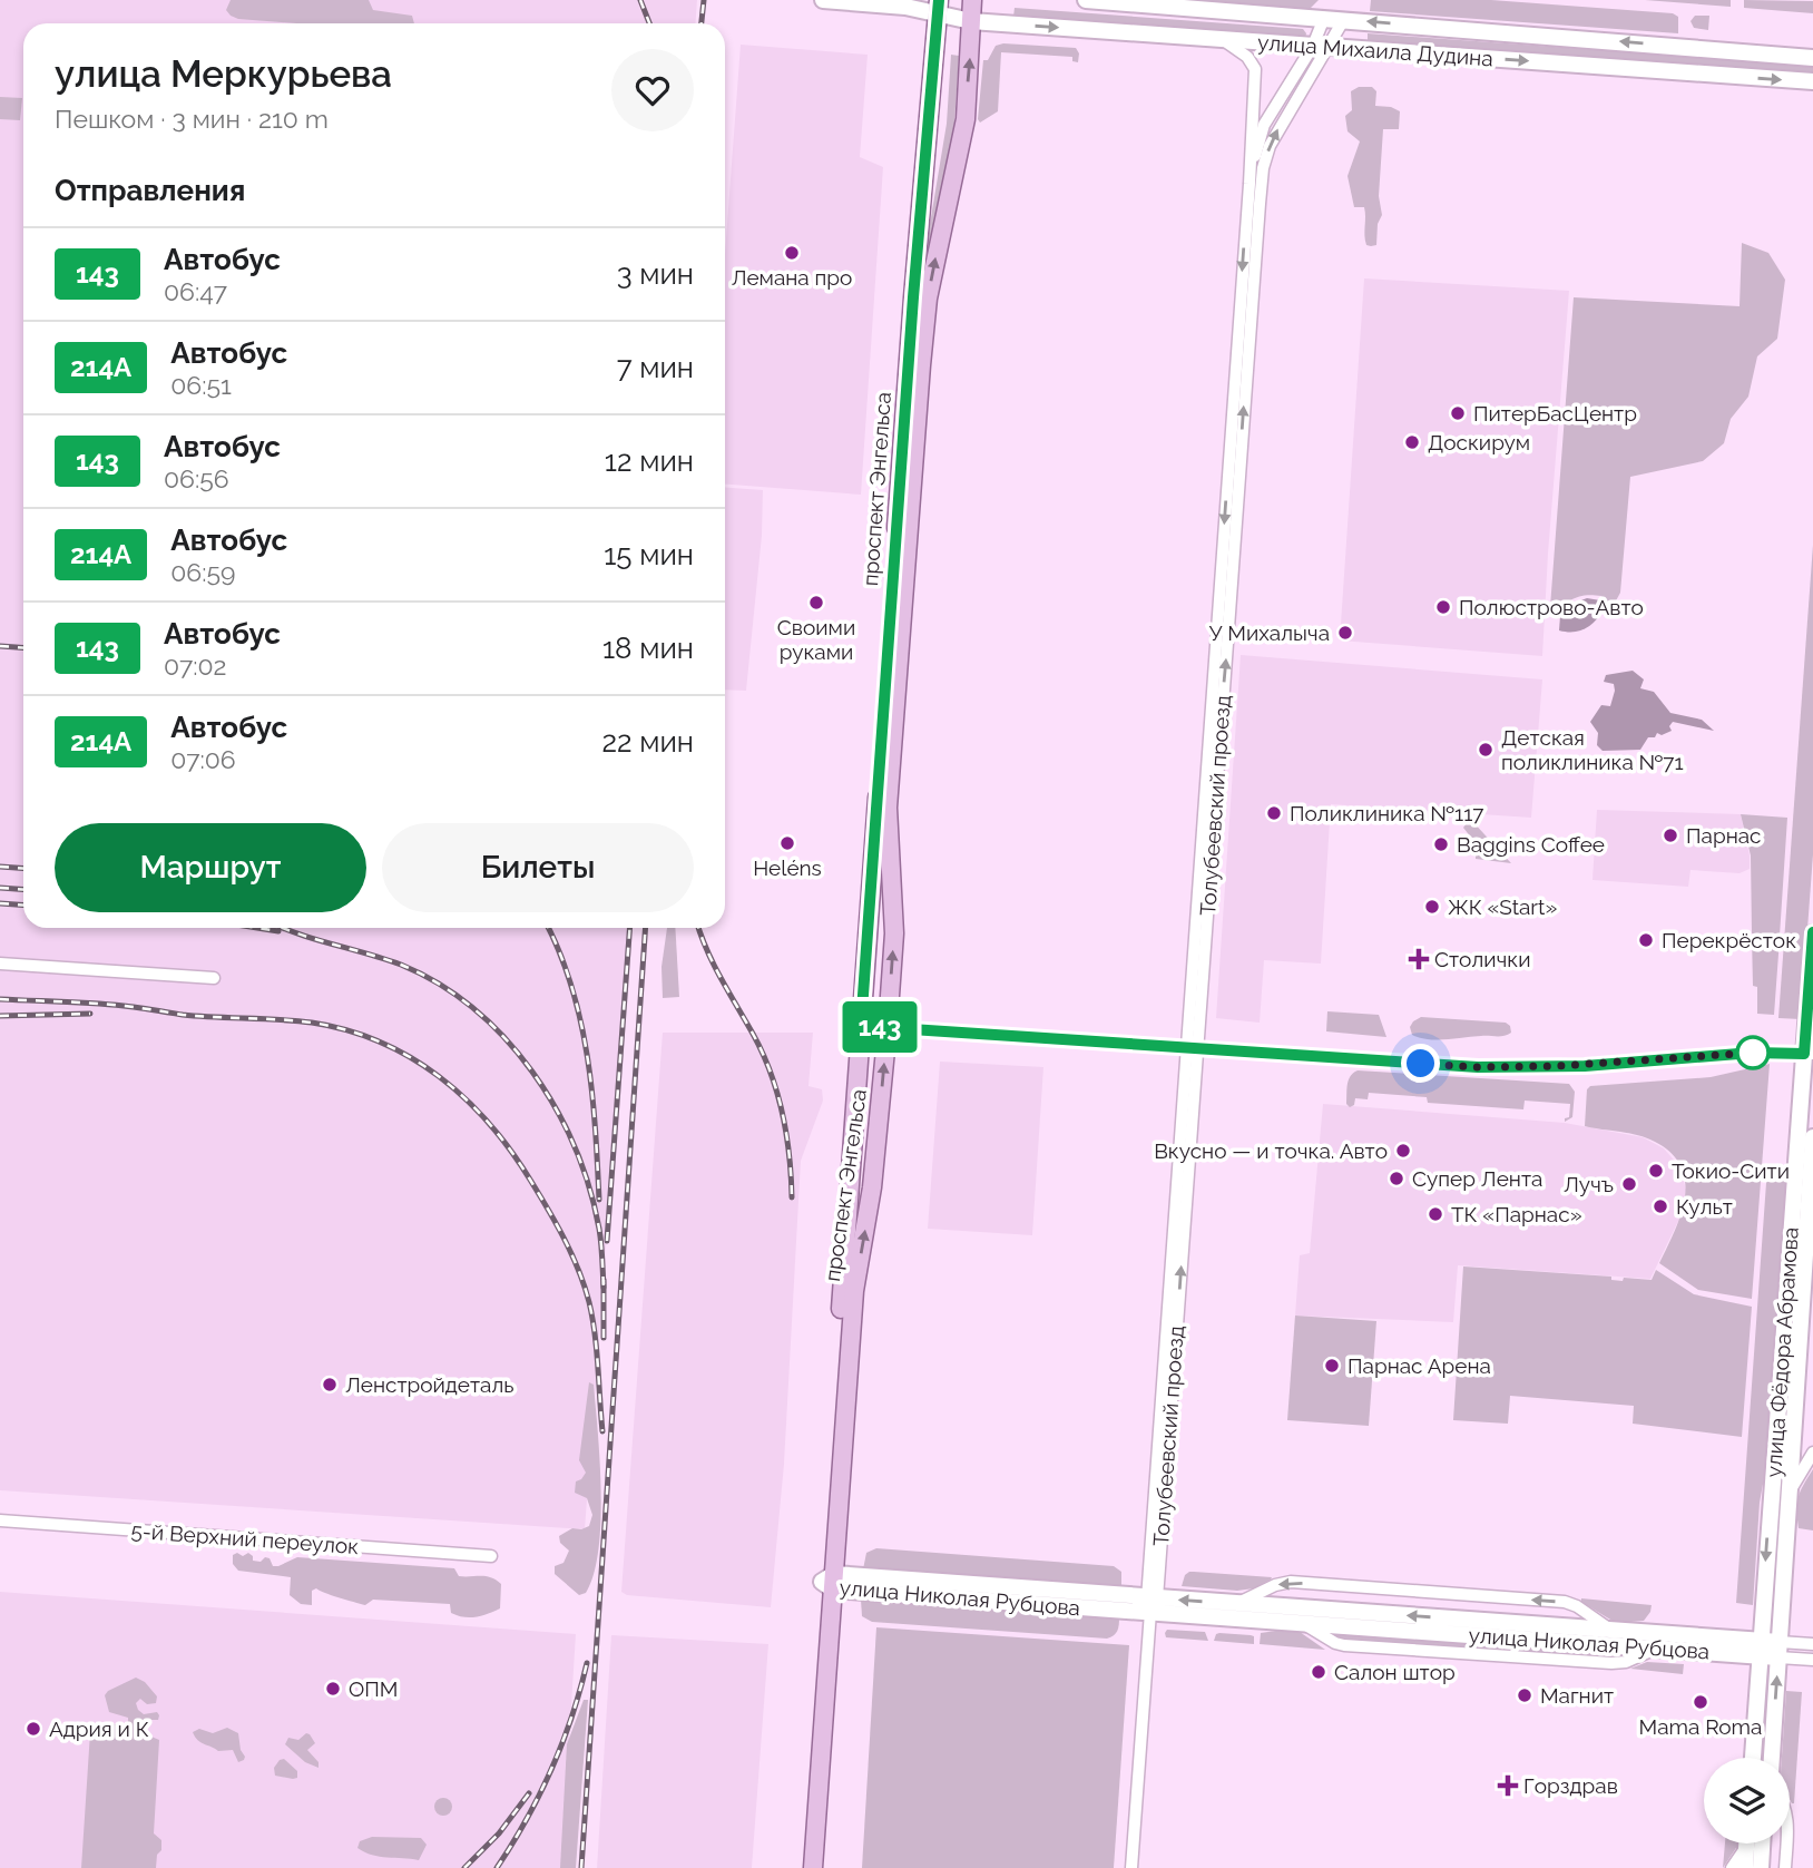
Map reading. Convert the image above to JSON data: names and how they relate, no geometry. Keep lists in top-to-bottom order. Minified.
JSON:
{"streets":{"main road":["проспект Энгельса"],"street":["улица Михаила Дудина","Толубеевский проезд","улица Фёдора Абрамова","5-й Верхний переулок","улица Николая Рубцова"]},"crossings":[["улица Михаила Дудина","проспект Энгельса"],["улица Михаила Дудина","Толубеевский проезд"],["проспект Энгельса","улица Николая Рубцова"],["Толубеевский проезд","улица Николая Рубцова"],["улица Фёдора Абрамова","улица Николая Рубцова"]],"places":{"other":["Лемана про","ПитерБасЦентр","Доскирум","Своими руками","Полюстрово-Авто","У Михалыча","Детская поликлиника №71","Поликлиника №117","Парнас","Heléns","Baggins Coffee","ЖК «Start»","Перекрёсток","Вкусно — и точка. Авто","Токио-Сити","Супер Лента","Лучъ","Культ","ТК «Парнас»","Парнас Арена","Ленстройдеталь","Салон штор","ОПМ","Магнит","Mama Roma","Адрия и К"],"health":["Столички","Горздрав"]},"lines":["bus line 143"],"page":{"on_map":"143","heading":[["улица Меркурьева","Пешком · 3 мин · 210 m"],"Отправления"],"list":[{"mark":"143","name":"Автобус","note":"06:47","value":"3 мин"},{"mark":"214А","name":"Автобус","note":"06:51","value":"7 мин"},{"mark":"143","name":"Автобус","note":"06:56","value":"12 мин"},{"mark":"214А","name":"Автобус","note":"06:59","value":"15 мин"},{"mark":"143","name":"Автобус","note":"07:02","value":"18 мин"},{"mark":"214А","name":"Автобус","note":"07:06","value":"22 мин"}],"buttons":["Маршрут","Билеты"]}}
